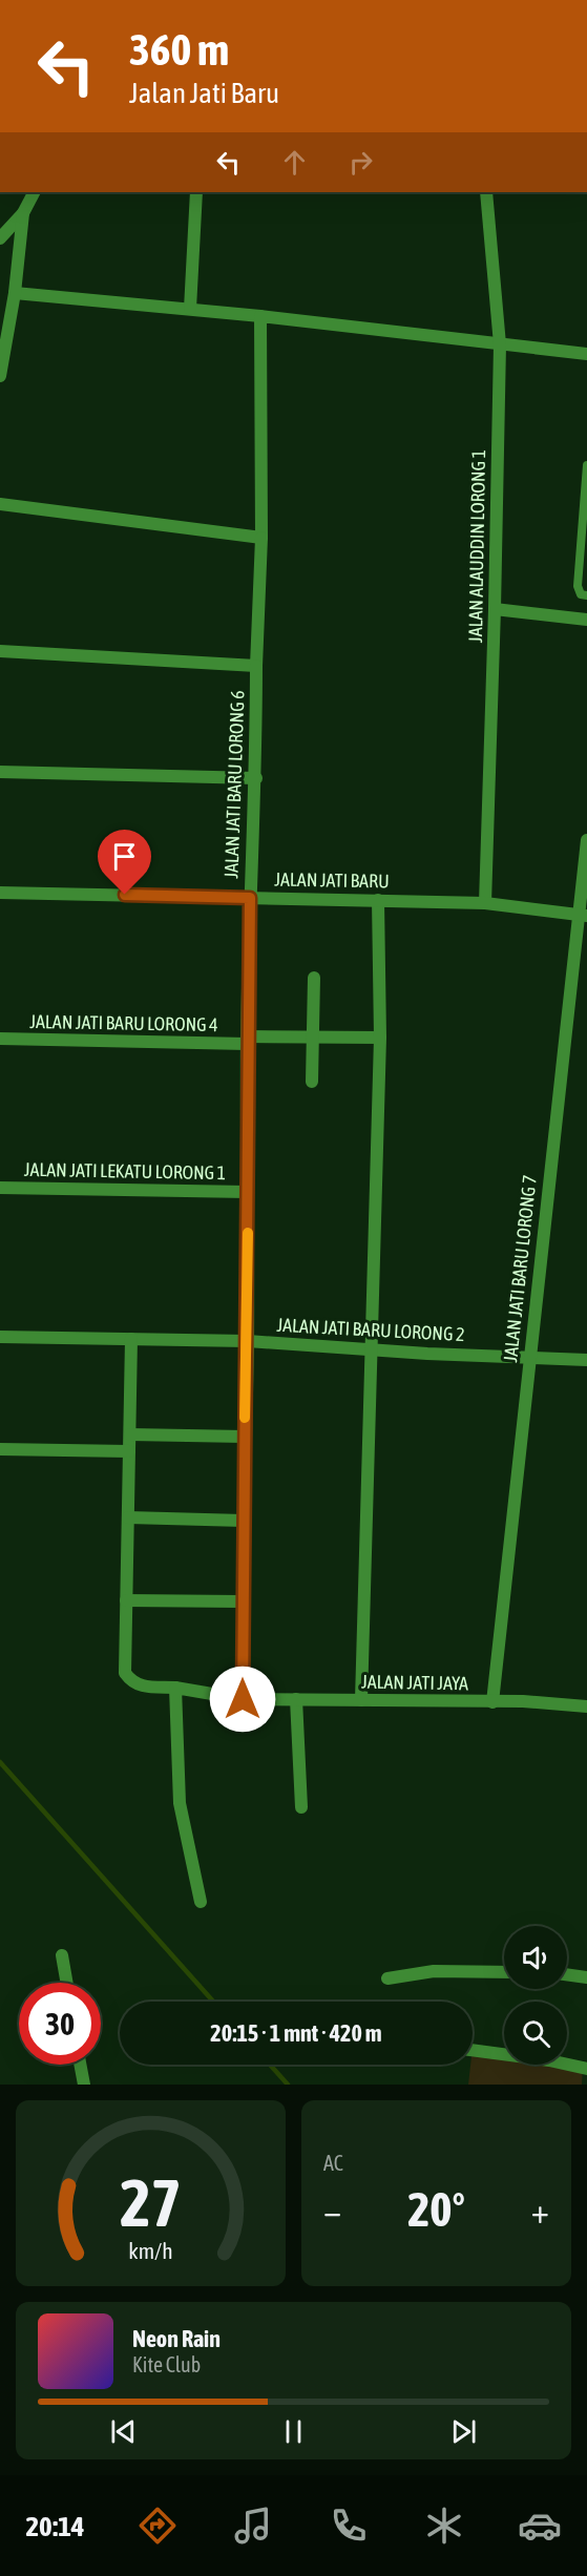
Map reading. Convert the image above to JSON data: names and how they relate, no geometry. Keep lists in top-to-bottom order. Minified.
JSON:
{"streets":{"street":["JALAN ALAUDDIN LORONG 1","JALAN JATI BARU LORONG 6","JALAN JATI BARU","JALAN JATI BARU LORONG 4","JALAN JATI LEKATU LORONG 1","JALAN JATI BARU LORONG 7","JALAN JATI BARU LORONG 2","JALAN JATI JAYA"]},"crossings":[["JALAN ALAUDDIN LORONG 1","JALAN JATI BARU"],["JALAN JATI BARU LORONG 6","JALAN JATI BARU"],["JALAN JATI BARU LORONG 6","JALAN JATI BARU LORONG 4"],["JALAN JATI BARU LORONG 6","JALAN JATI LEKATU LORONG 1"],["JALAN JATI BARU LORONG 6","JALAN JATI BARU LORONG 2"],["JALAN JATI BARU LORONG 6","JALAN JATI JAYA"],["JALAN JATI BARU","JALAN JATI BARU LORONG 7"],["JALAN JATI BARU LORONG 7","JALAN JATI BARU LORONG 2"],["JALAN JATI BARU LORONG 7","JALAN JATI JAYA"],["JALAN JATI BARU LORONG 2","JALAN JATI JAYA"]],"page":{"turn":["360 m","Jalan Jati Baru"],"limit":"30","trip":"20:15 · 1 mnt · 420 m","tile":"AC","heat":["−","20°","+"],"song":["Neon Rain","Kite Club"],"tabs":"20:14","gauge":["27","km/h"]}}
